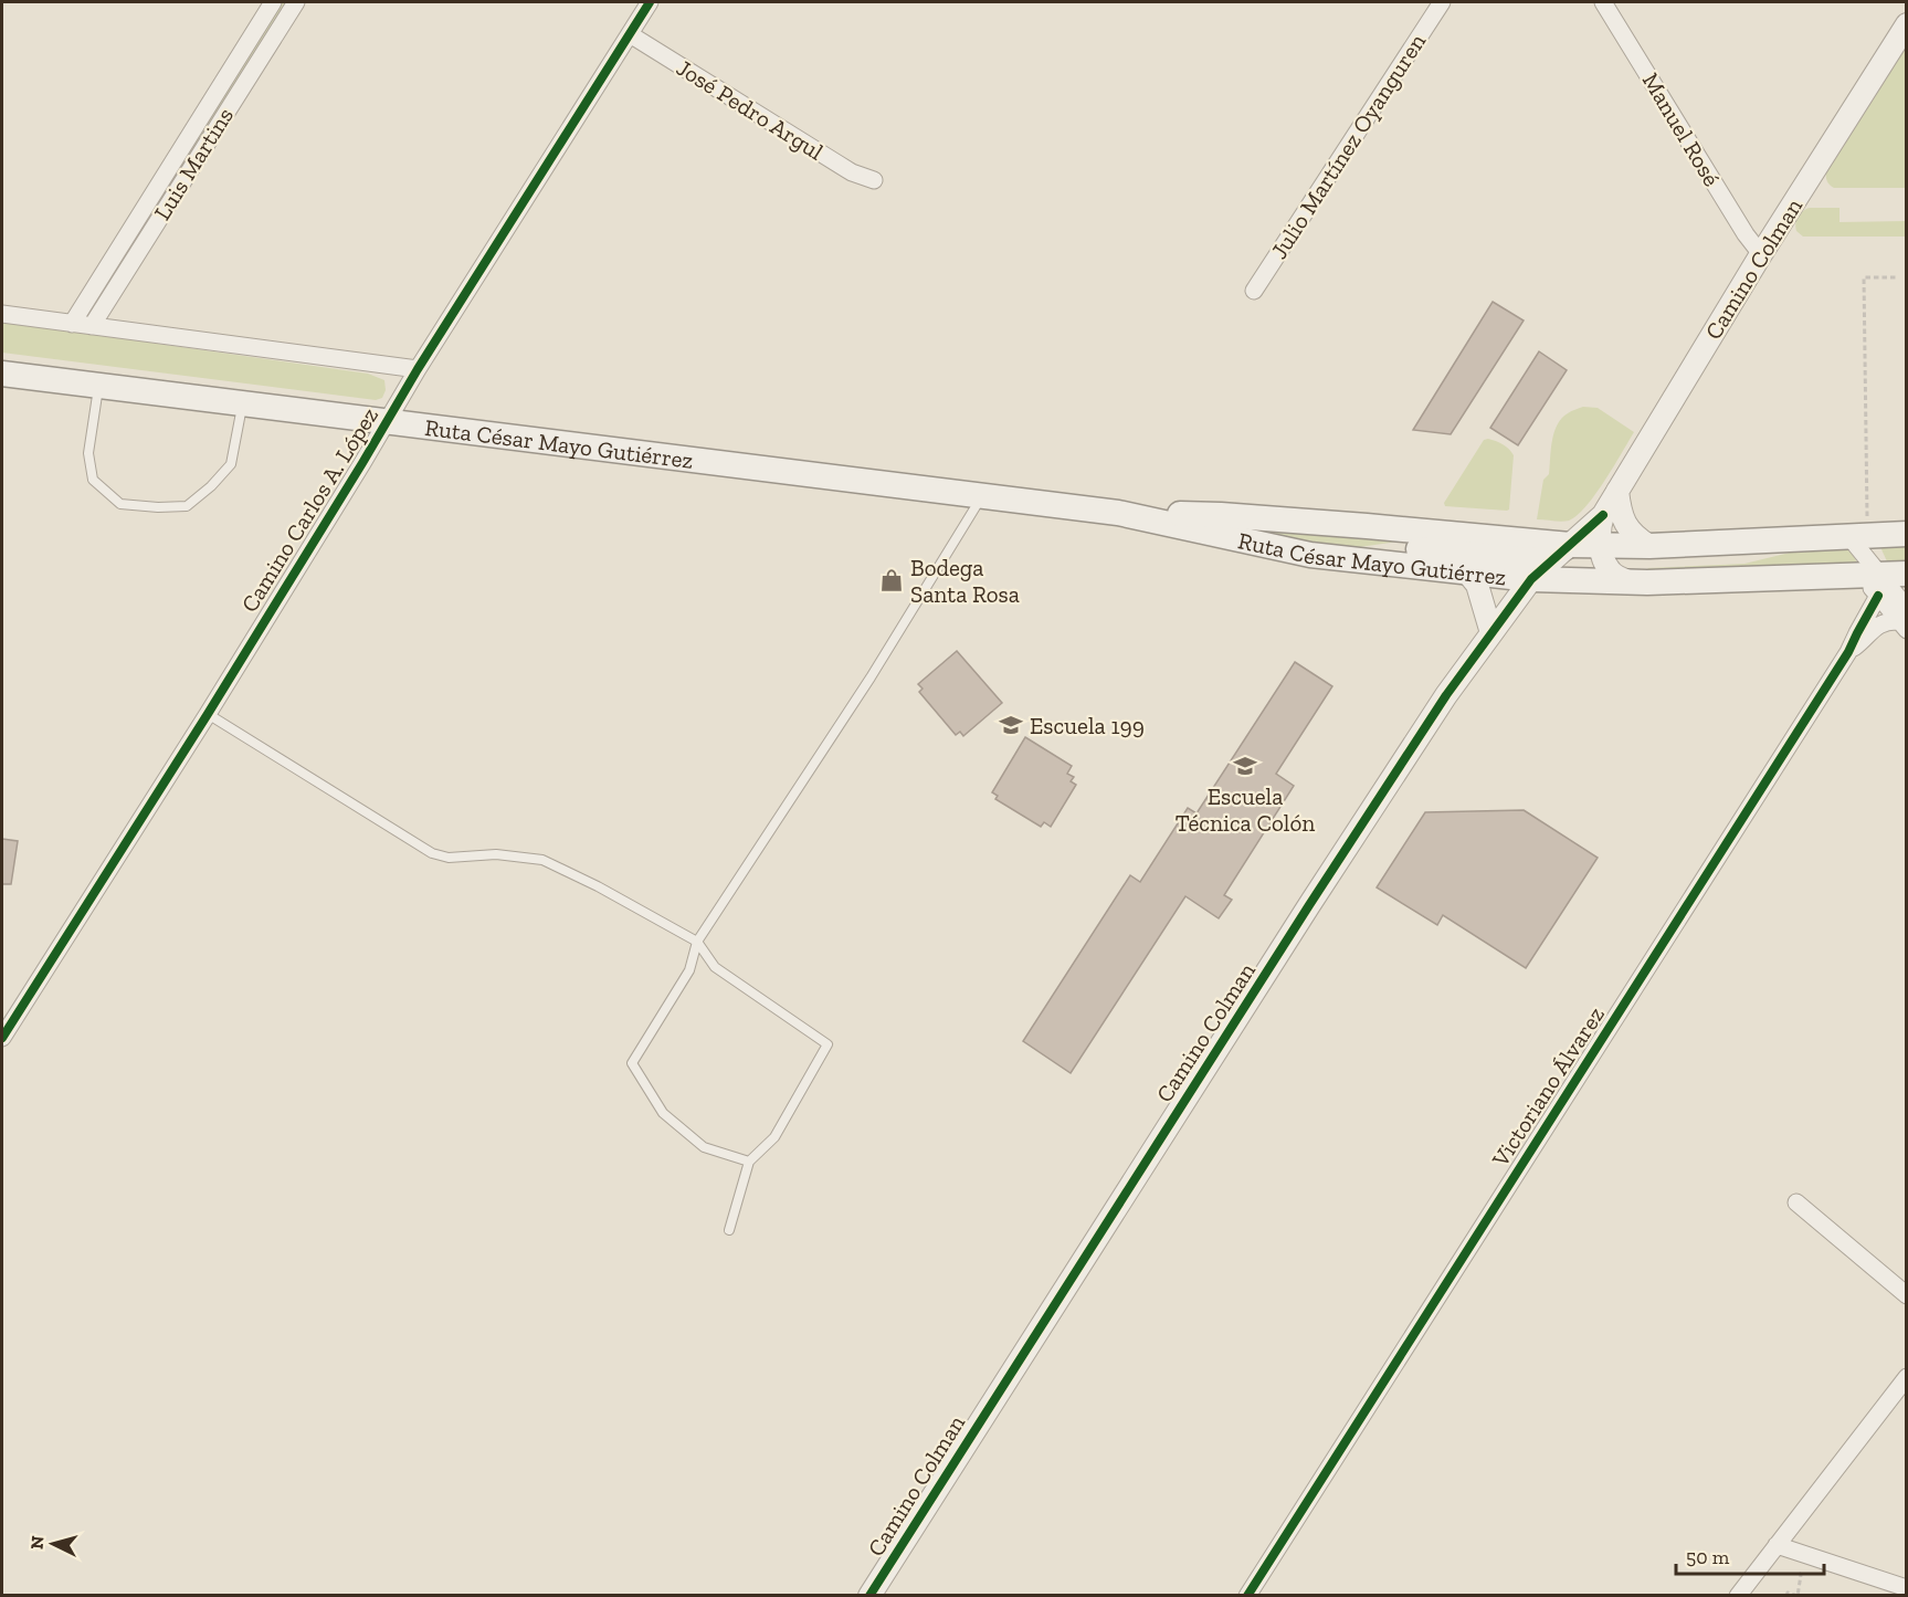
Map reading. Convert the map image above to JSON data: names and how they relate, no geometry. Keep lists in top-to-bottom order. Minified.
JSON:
{"streets":{"main road":["Ruta César Mayo Gutiérrez"],"street":["José Pedro Argul","Manuel Rosé","Julio Martínez Oyanguren","Luis Martins","Camino Colman","Camino Carlos A. López","Victoriano Álvarez"]},"crossings":[["José Pedro Argul","Camino Carlos A. López"],["Manuel Rosé","Camino Colman"],["Camino Colman","Ruta César Mayo Gutiérrez"],["Ruta César Mayo Gutiérrez","Camino Carlos A. López"],["Ruta César Mayo Gutiérrez","Victoriano Álvarez"]],"places":{"shop":["Bodega Santa Rosa"],"school or university":["Escuela 199","Escuela Técnica Colón"]},"scale_bar":"50 m","north":"left"}
